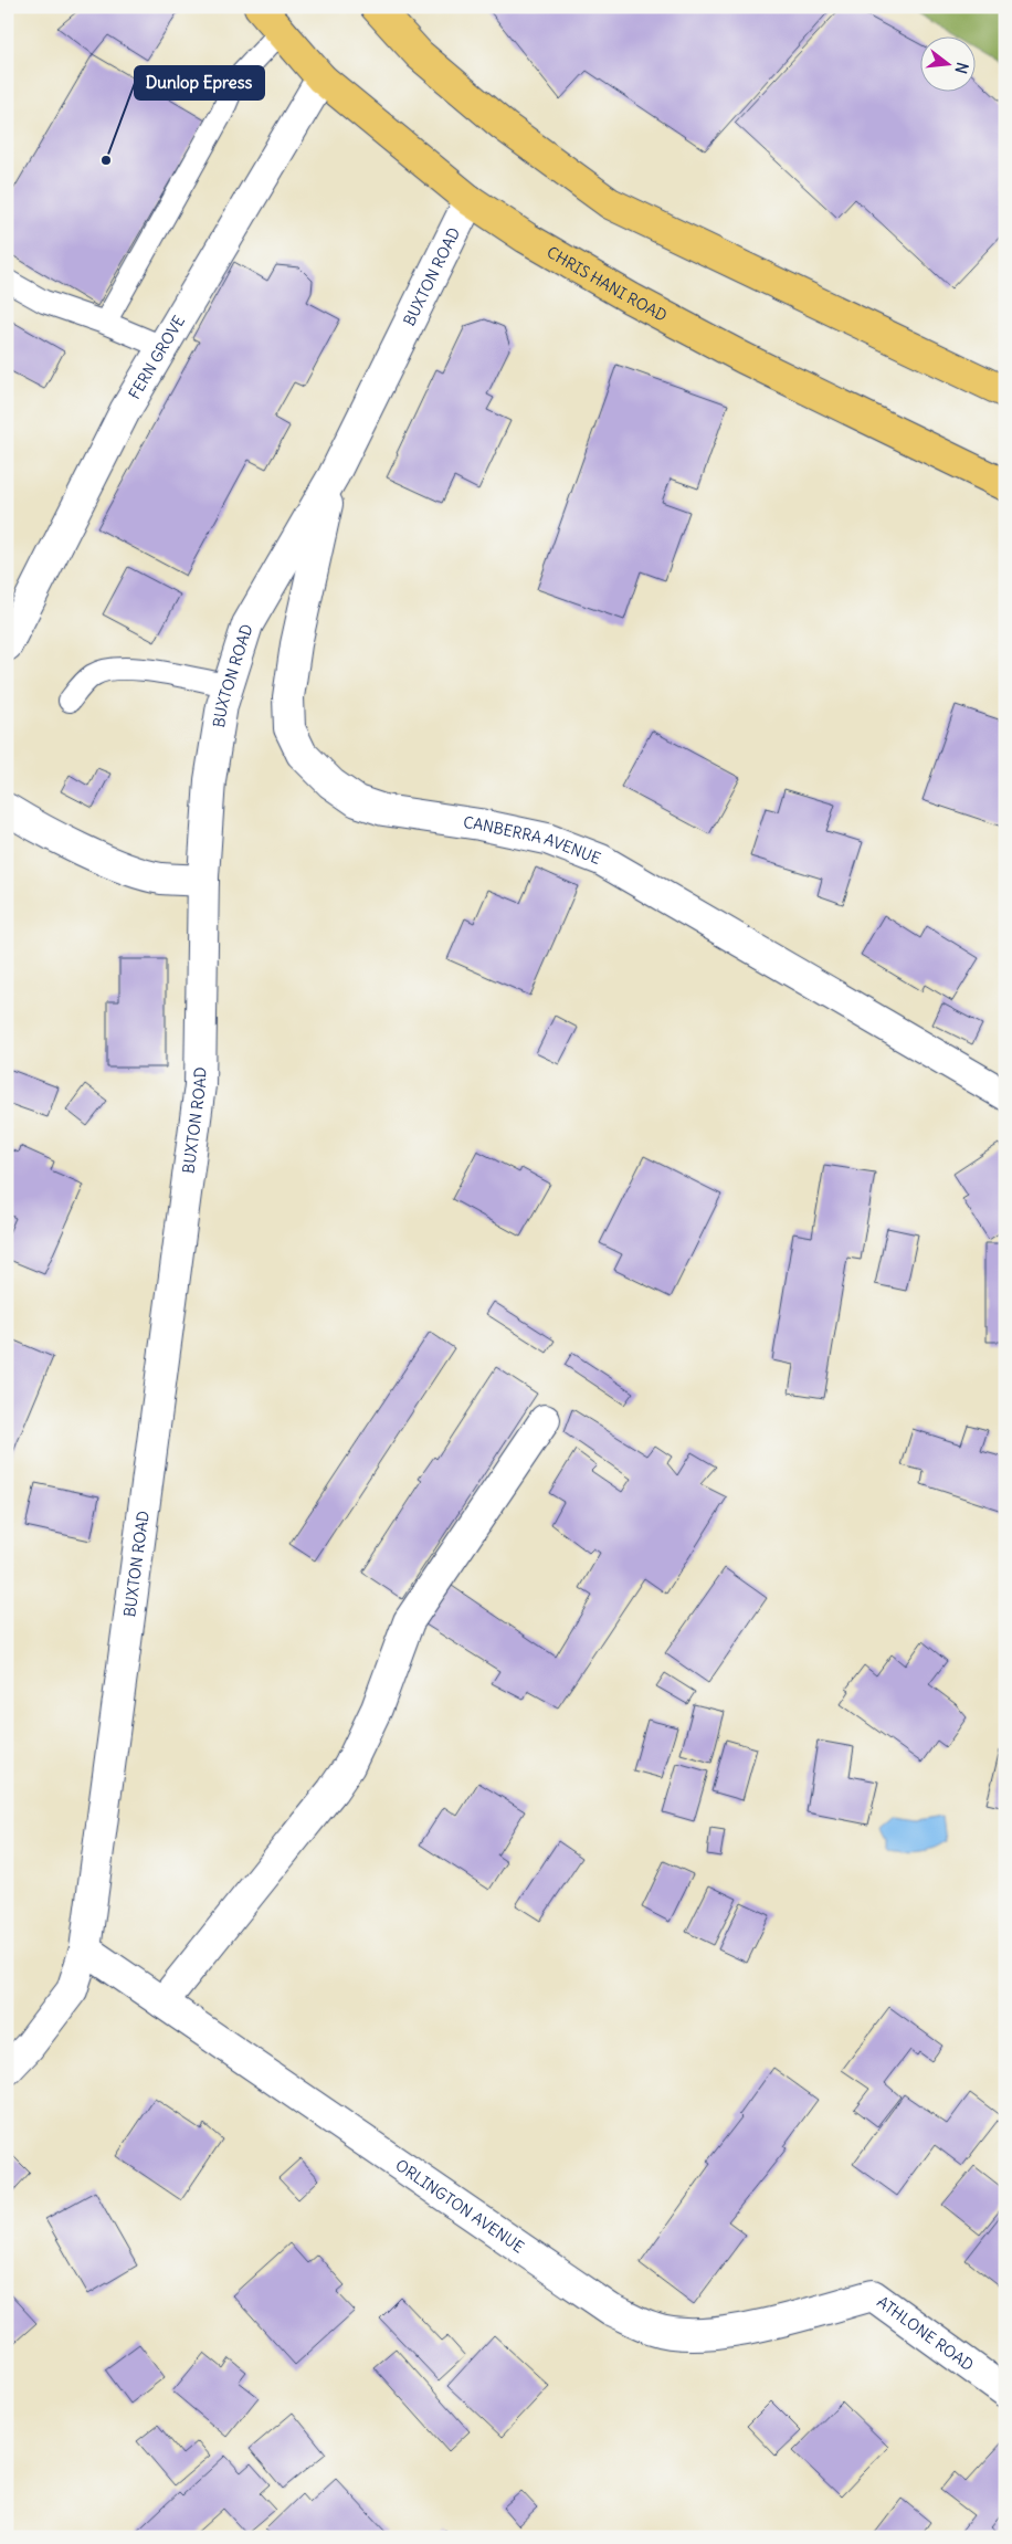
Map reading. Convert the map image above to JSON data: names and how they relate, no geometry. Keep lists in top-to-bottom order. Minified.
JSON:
{"streets":{"main road":["CHRIS HANI ROAD"],"street":["BUXTON ROAD","FERN GROVE","CANBERRA AVENUE","ORLINGTON AVENUE","ATHLONE ROAD"]},"crossings":[["BUXTON ROAD","CHRIS HANI ROAD"],["BUXTON ROAD","CANBERRA AVENUE"],["BUXTON ROAD","ORLINGTON AVENUE"],["CHRIS HANI ROAD","FERN GROVE"],["ORLINGTON AVENUE","ATHLONE ROAD"]],"places":["Dunlop Epress"],"north":"right"}
